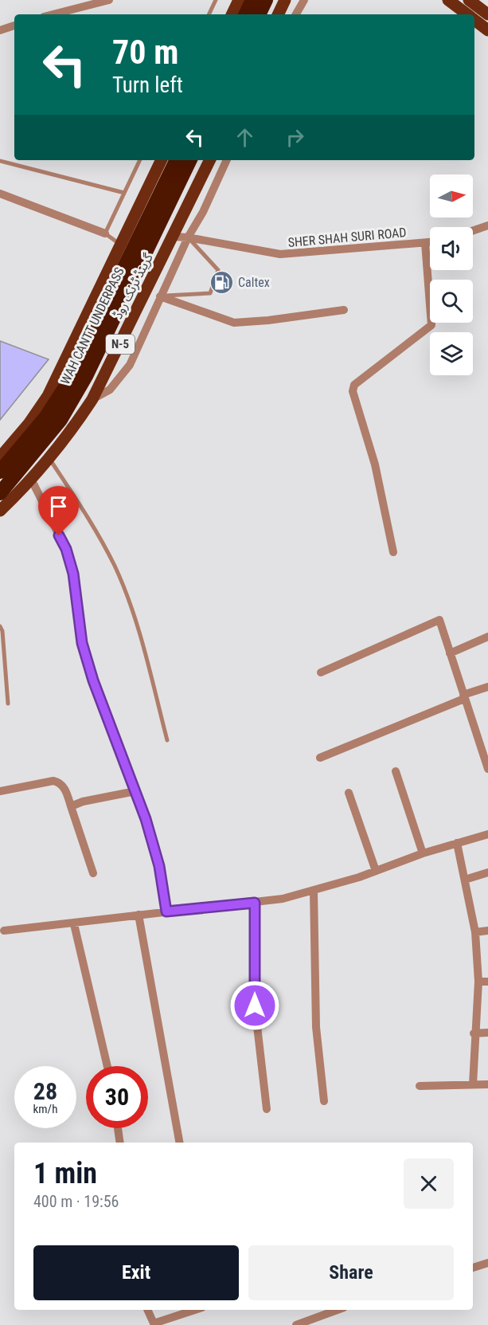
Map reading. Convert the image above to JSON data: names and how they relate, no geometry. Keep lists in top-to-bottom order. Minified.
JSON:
{"streets":{"highway":["WAH CANTT UNDERPASS"],"main road":["گرینڈ ٹرنک روڈ","N-5"],"street":["SHER SHAH SURI ROAD"]},"crossings":[["SHER SHAH SURI ROAD","گرینڈ ٹرنک روڈ"]],"places":{"fuel station":["Caltex"]},"north":"right","page":{"turn":["70 m","Turn left"],"speed":"28 km/h","limit":"30","heading":["1 min","400 m · 19:56"],"buttons":["Exit","Share"]}}
